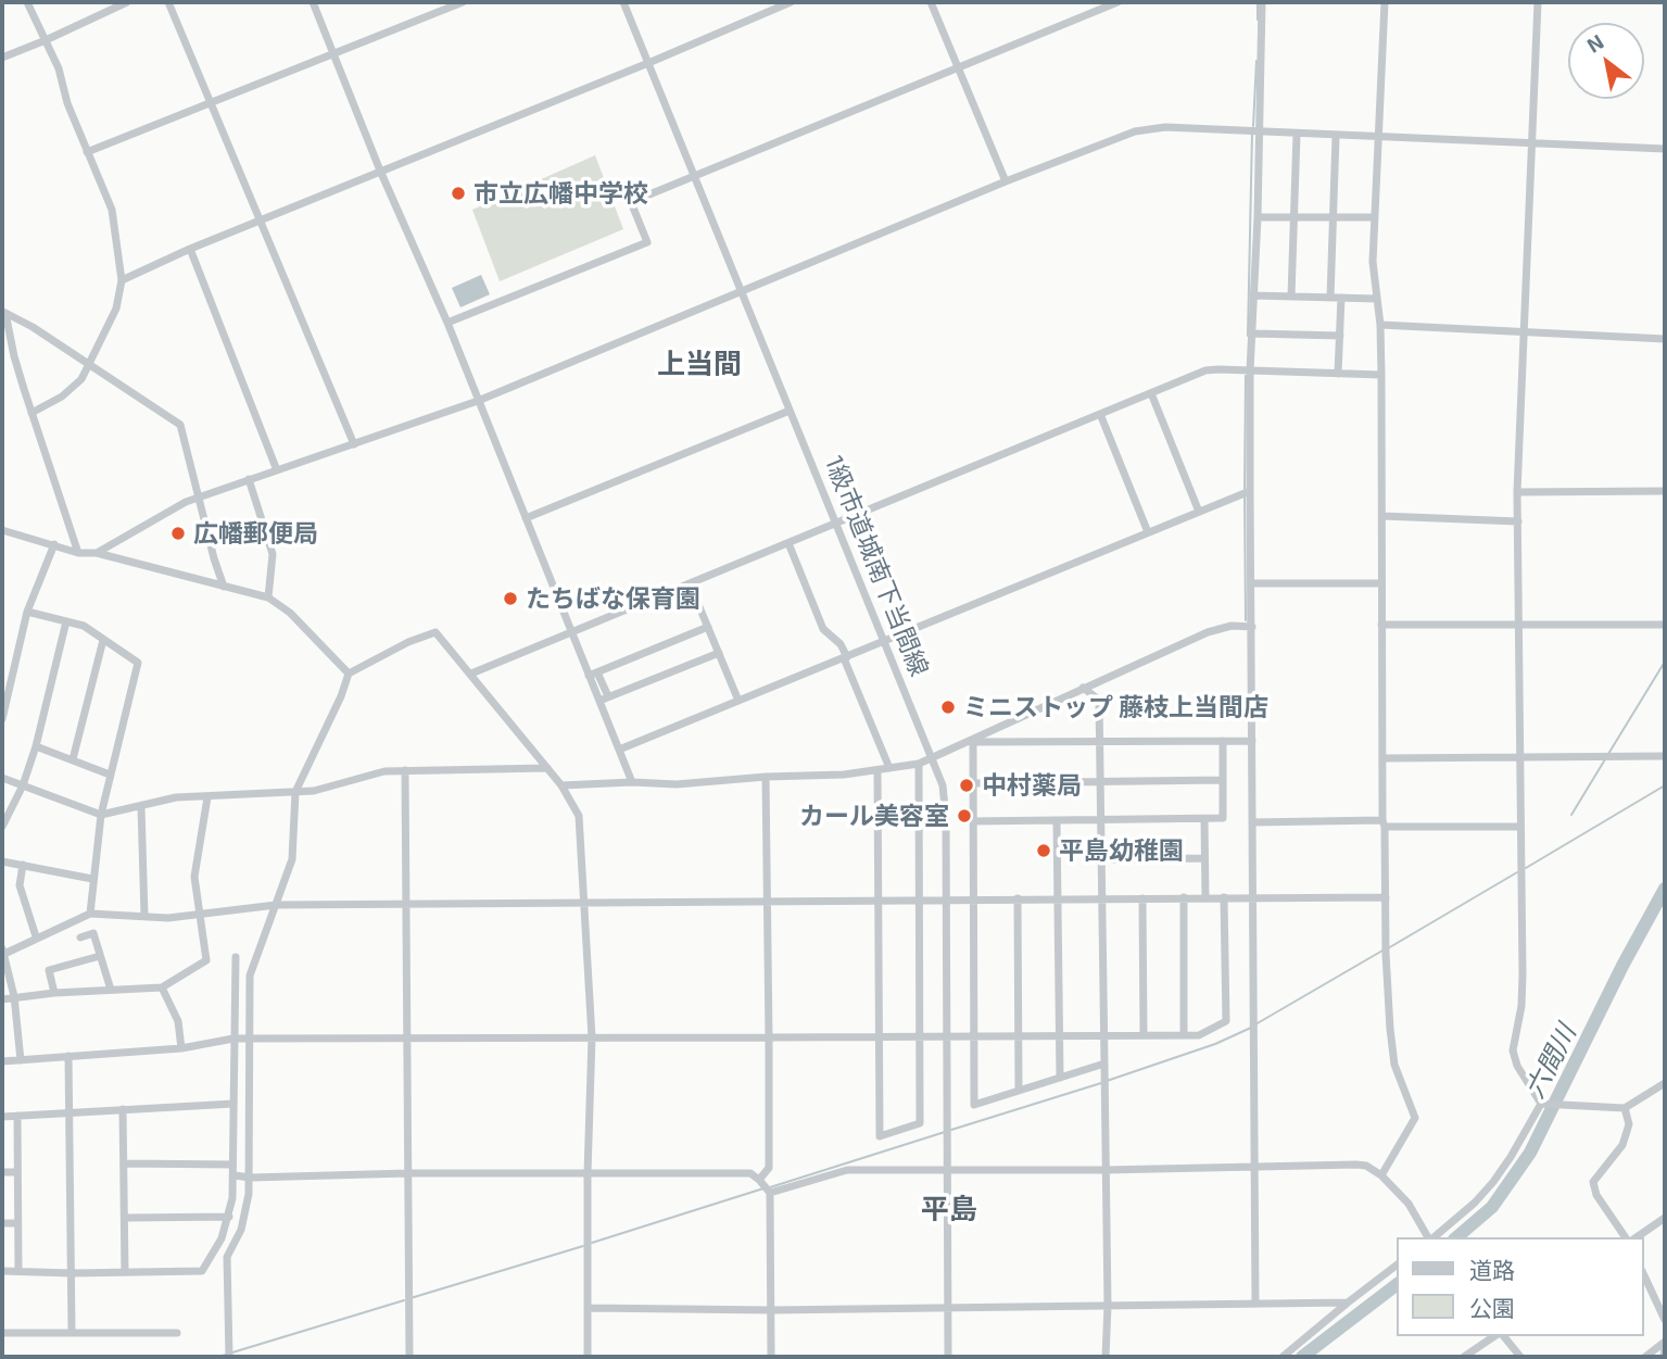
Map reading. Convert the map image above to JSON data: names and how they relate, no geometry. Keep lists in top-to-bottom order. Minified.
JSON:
{"streets":{"street":["1級市道城南下当間線"]},"districts":["上当間","平島"],"water":["六間川"],"places":["市立広幡中学校","広幡郵便局","たちばな保育園","ミニストップ 藤枝上当間店","中村薬局","カール美容室","平島幼稚園"],"legend":["道路","公園"],"north":"top left"}
